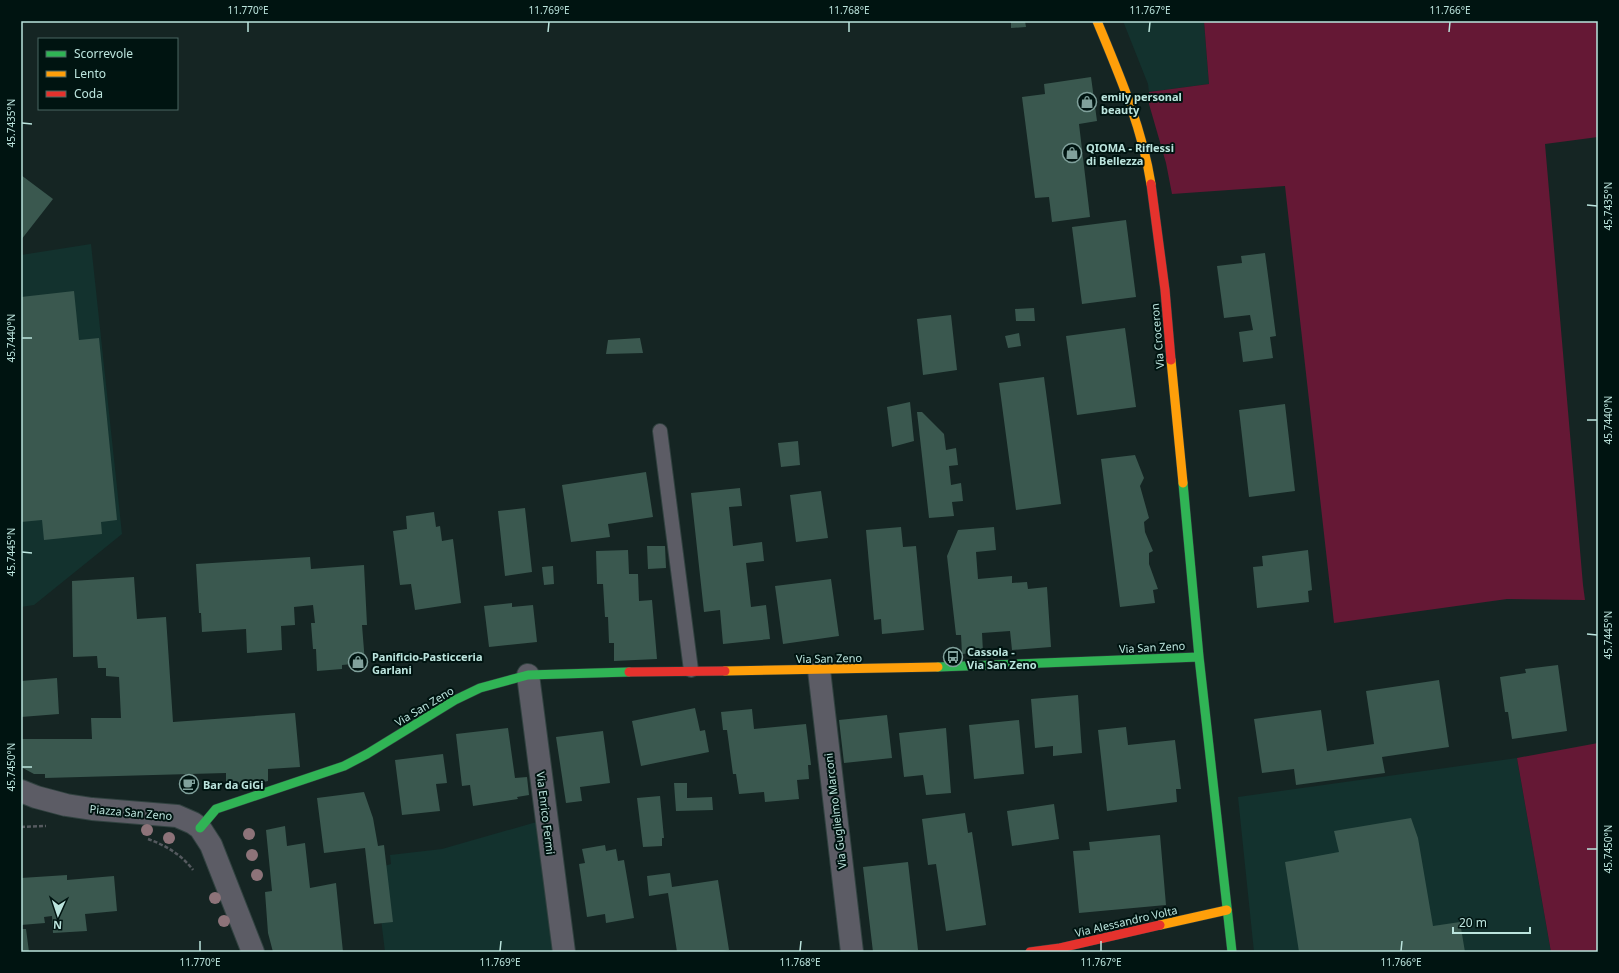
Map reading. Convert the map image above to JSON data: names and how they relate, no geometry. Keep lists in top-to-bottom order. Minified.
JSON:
{"streets":{"street":["Via Croceron","Via San Zeno","Via Guglielmo Marconi","Piazza San Zeno","Via Enrico Fermi","Via Alessandro Volta"]},"crossings":[["Via Croceron","Via San Zeno"],["Via San Zeno","Via Guglielmo Marconi"],["Via San Zeno","Piazza San Zeno"],["Via San Zeno","Via Enrico Fermi"],["Via San Zeno","Via Alessandro Volta"]],"places":{"shop":["emily personal beauty","QIOMA - Riflessi di Bellezza","Panificio-Pasticceria Garlani"],"bus stop":["Cassola - Via San Zeno"],"cafe":["Bar da GiGi"]},"legend":["Scorrevole","Lento","Coda"],"scale_bar":"20 m","north":"bottom","coordinates":["11.770°E","11.769°E","11.768°E","11.767°E","11.766°E","45.7435°N","45.7440°N","45.7445°N","45.7450°N"]}
